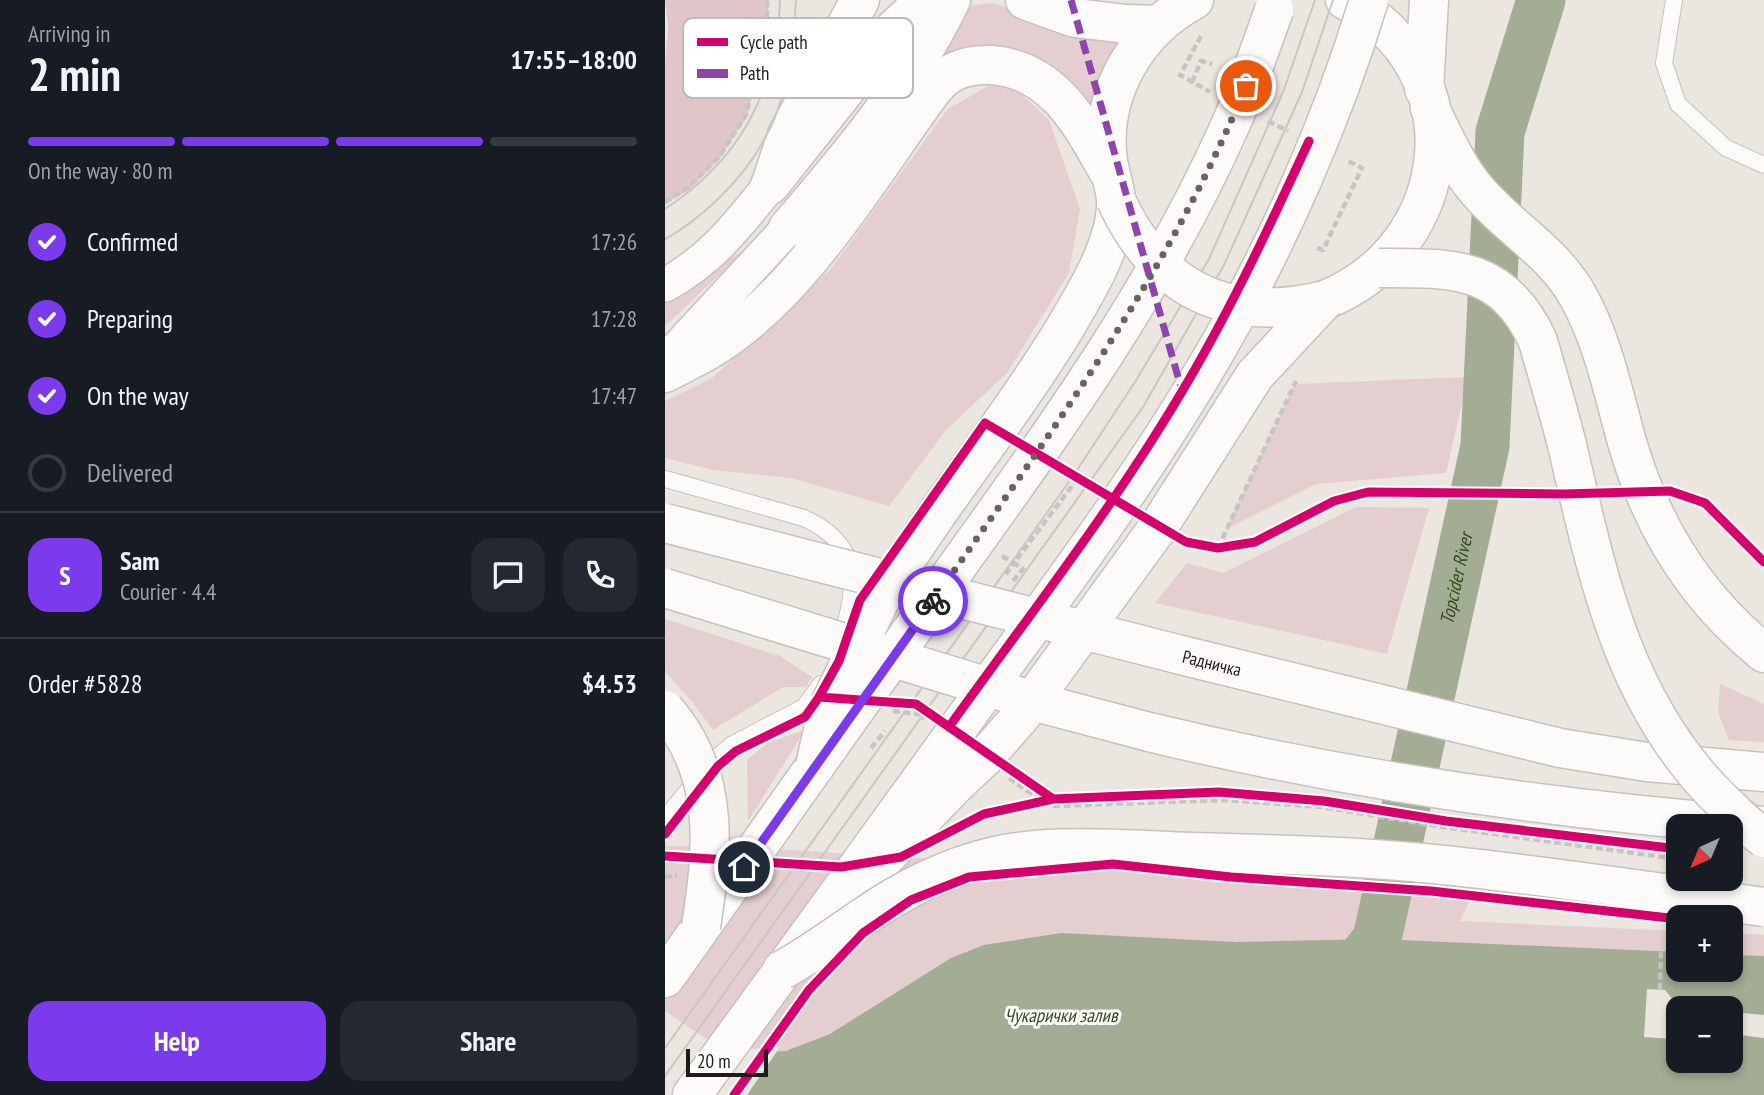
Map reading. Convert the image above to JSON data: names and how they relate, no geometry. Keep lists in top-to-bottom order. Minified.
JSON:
{"streets":{"main road":["Радничка"]},"water":["Topcider River","Чукарички залив"],"legend":["Cycle path","Path"],"scale_bar":"20 m","north":"bottom left","page":{"heading":["2 min","Arriving in","17:55–18:00"],"panel":["Sam","Courier · 4.4","Order #5828","$4.53"],"bar":"On the way · 80 m","list":[["Confirmed","17:26"],["Preparing","17:28"],["On the way","17:47"],"Delivered"],"round":"S","map_buttons":["+","−"],"buttons":["Help","Share"],"scale":"20 m"}}
